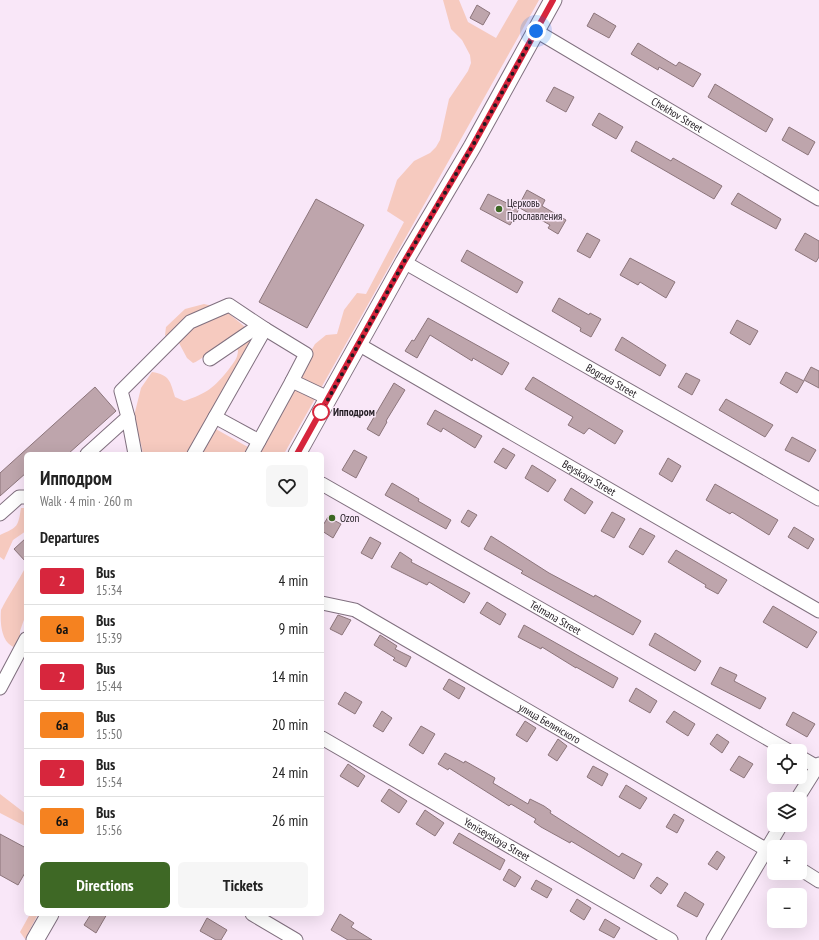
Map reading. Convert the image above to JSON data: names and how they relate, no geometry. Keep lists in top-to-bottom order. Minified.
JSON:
{"streets":{"street":["Chekhov Street","Bograda Street","Beyskaya Street","Telmana Street","улица Белинского","Yeniseyskaya Street"]},"places":["Церковь Прославления","Ипподром","Ozon"],"lines":["bus line 2"],"page":{"heading":[["Ипподром","Walk · 4 min · 260 m"],"Departures"],"list":[{"mark":"2","name":"Bus","note":"15:34","value":"4 min"},{"mark":"6а","name":"Bus","note":"15:39","value":"9 min"},{"mark":"2","name":"Bus","note":"15:44","value":"14 min"},{"mark":"6а","name":"Bus","note":"15:50","value":"20 min"},{"mark":"2","name":"Bus","note":"15:54","value":"24 min"},{"mark":"6а","name":"Bus","note":"15:56","value":"26 min"}],"map_buttons":["+","−"],"buttons":["Directions","Tickets"]}}
